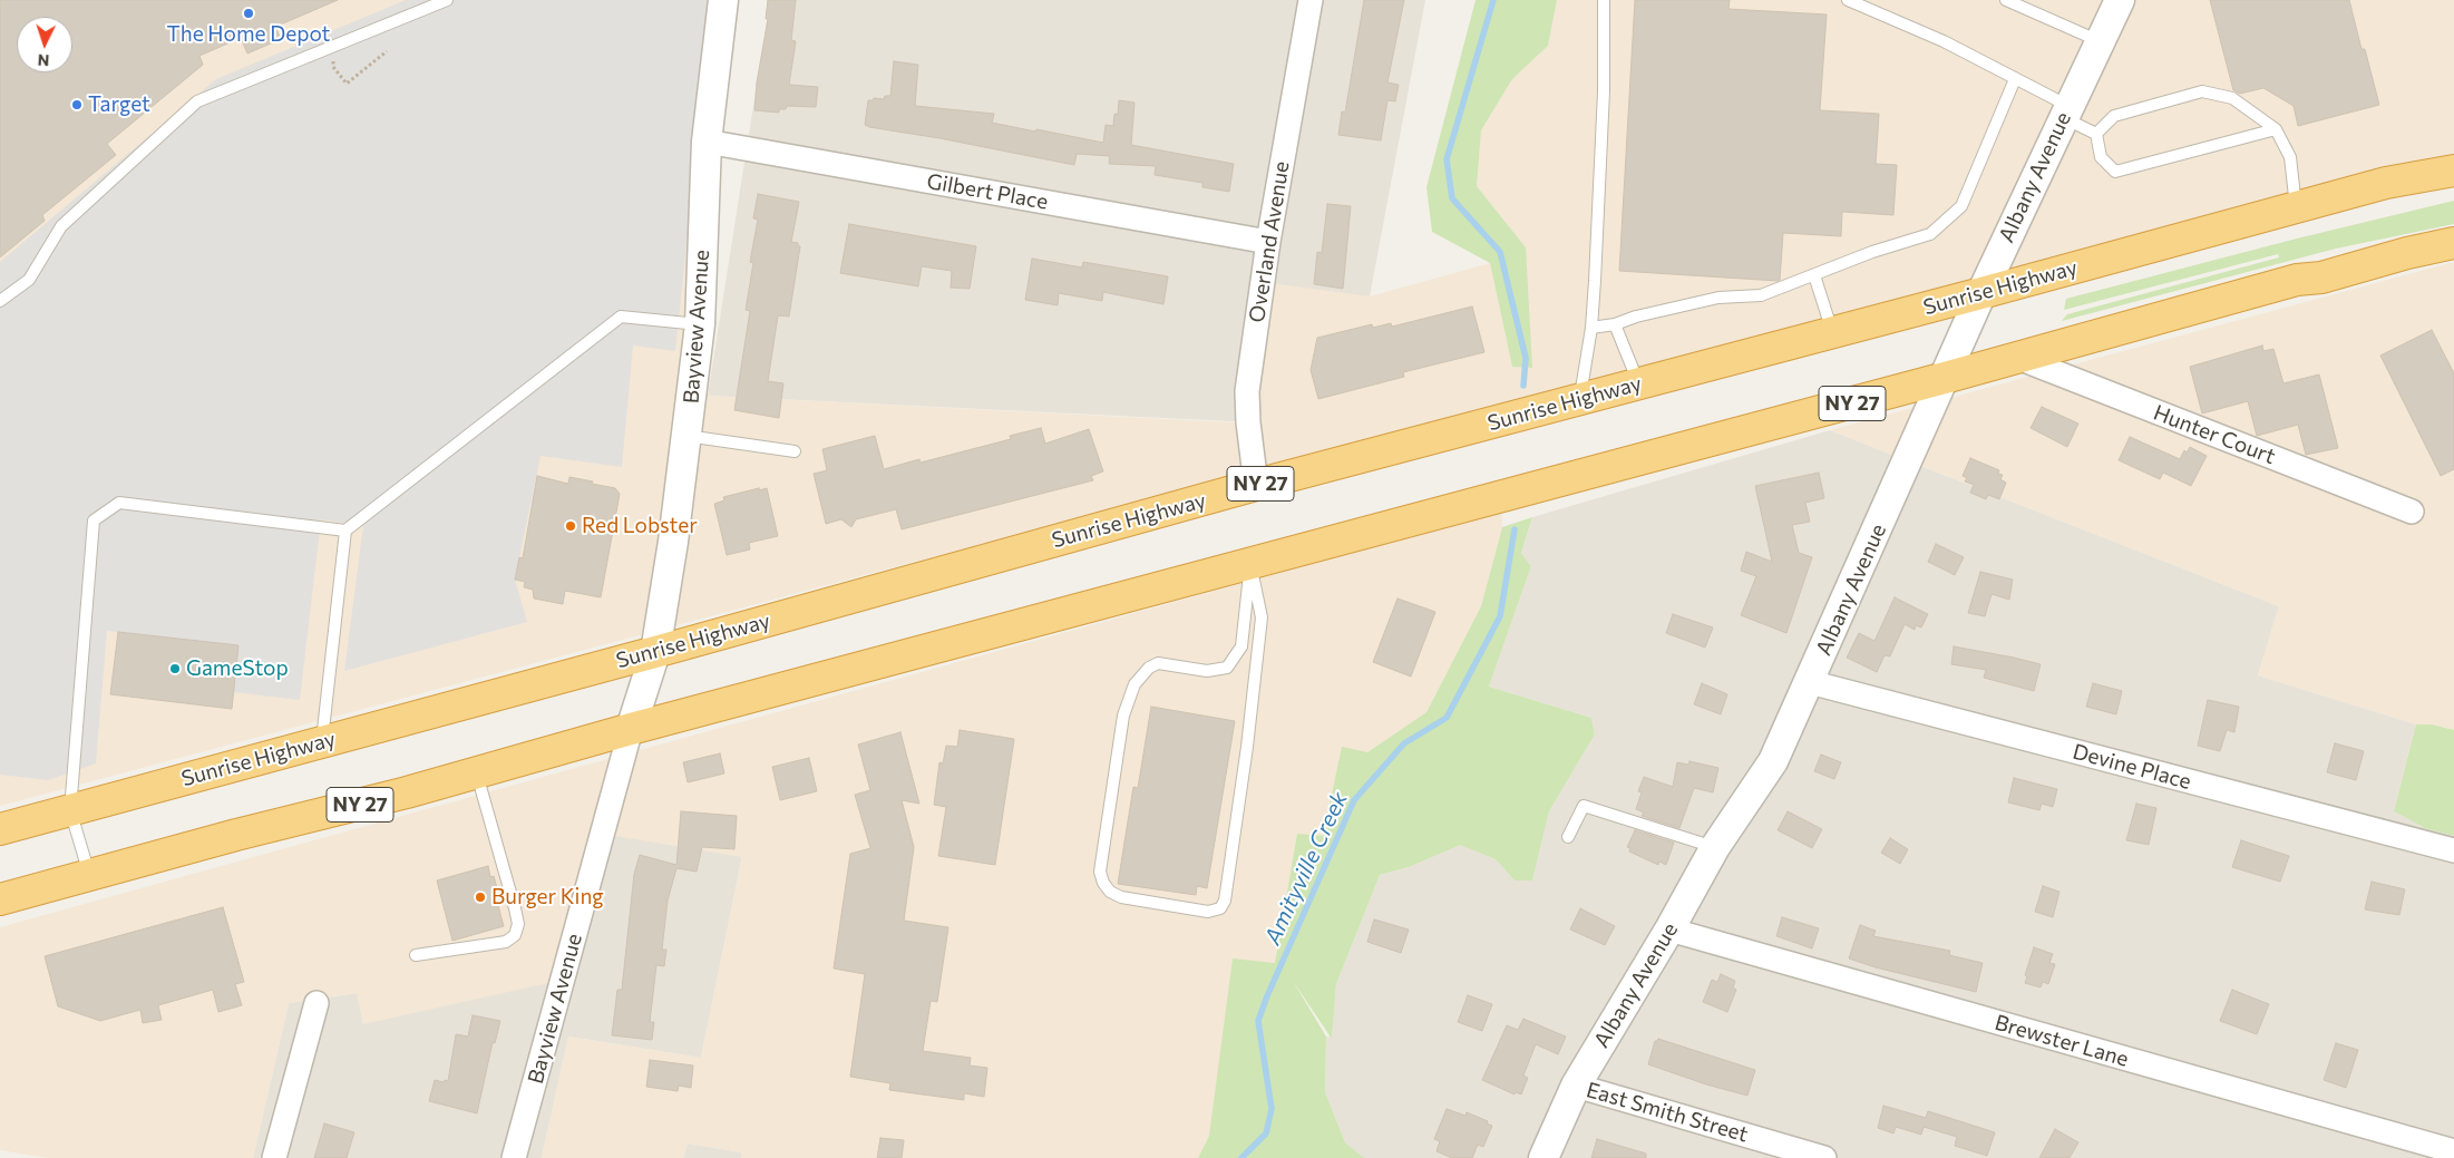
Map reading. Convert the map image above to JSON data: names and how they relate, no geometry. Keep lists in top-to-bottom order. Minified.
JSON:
{"streets":{"highway":["Sunrise Highway","NY 27"],"street":["Albany Avenue","Gilbert Place","Overland Avenue","Bayview Avenue","Hunter Court","Devine Place","Brewster Lane","East Smith Street"]},"crossings":[["Albany Avenue","Sunrise Highway"],["Albany Avenue","NY 27"],["Albany Avenue","Devine Place"],["Albany Avenue","Brewster Lane"],["Albany Avenue","East Smith Street"],["Gilbert Place","Overland Avenue"],["Gilbert Place","Bayview Avenue"],["Overland Avenue","Sunrise Highway"],["Sunrise Highway","Bayview Avenue"],["Bayview Avenue","NY 27"],["NY 27","Hunter Court"]],"water":["Amityville Creek"],"places":["The Home Depot","Target","Red Lobster","GameStop","Burger King"],"north":"bottom"}
